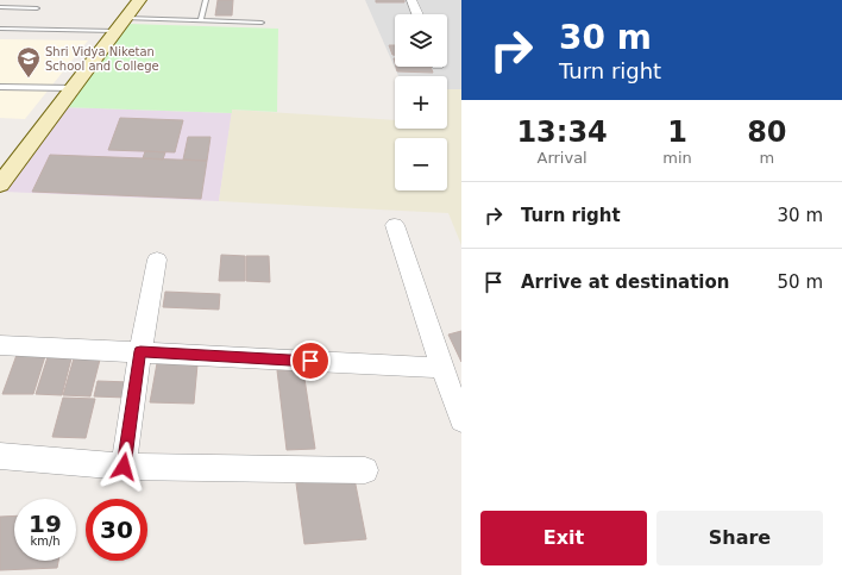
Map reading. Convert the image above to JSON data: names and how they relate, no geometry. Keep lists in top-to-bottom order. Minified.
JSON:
{"places":{"school or university":["Shri Vidya Niketan School and College"]},"page":{"turn":["30 m","Turn right"],"map_buttons":["+","−"],"eta":["13:34","Arrival","1","min","80","m"],"list":[{"name":"Turn right","value":"30 m"},{"name":"Arrive at destination","value":"50 m"}],"speed":"19 km/h","limit":"30","buttons":["Exit","Share"]}}
